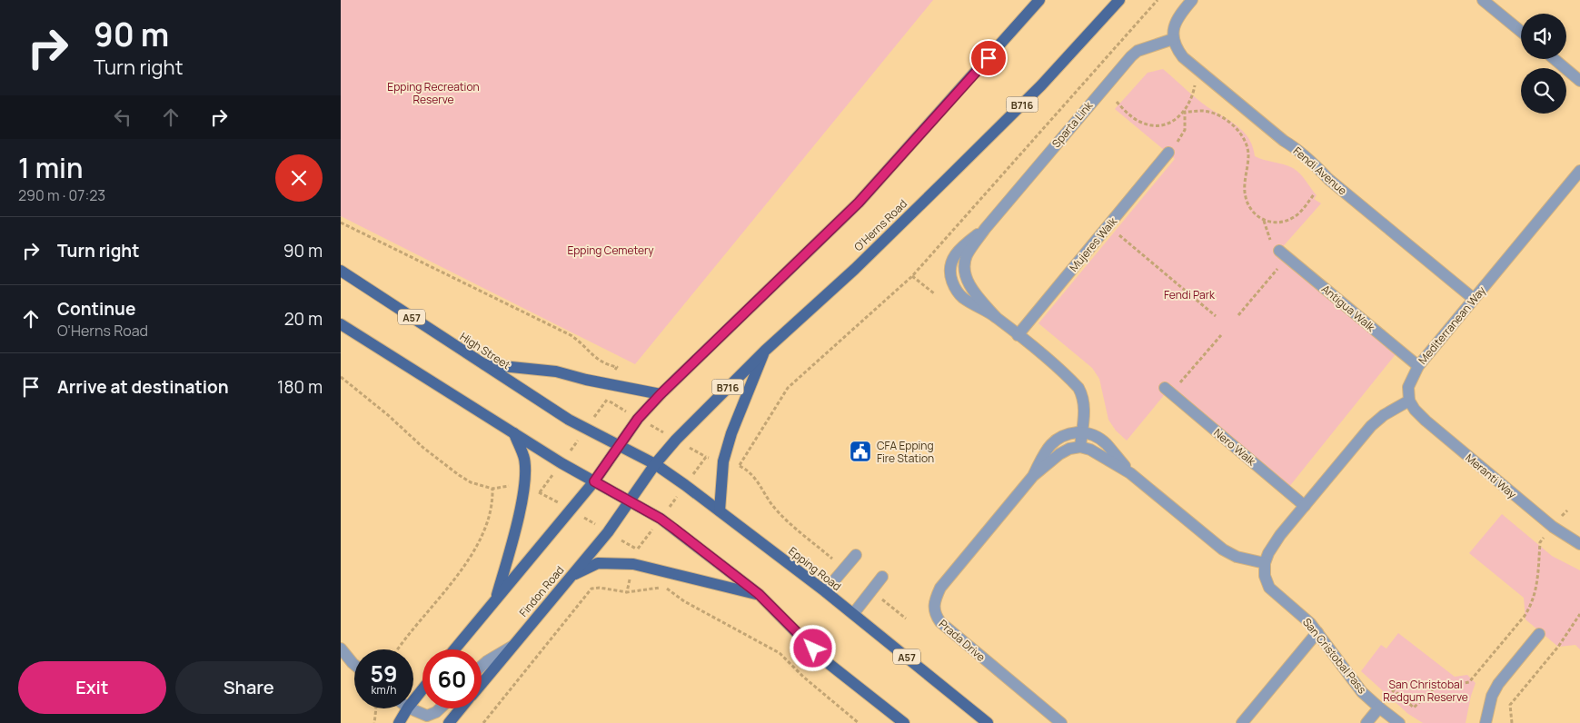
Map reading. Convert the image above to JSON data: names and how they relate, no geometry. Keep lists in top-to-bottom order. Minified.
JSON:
{"streets":{"main road":["B716","O'Herns Road","A57","High Street","Epping Road","Findon Road"],"street":["Sparta Link","Fendi Avenue","Mujeres Walk","Antigua Walk","Mediterranean Way","Nero Walk","Meranti Way","Prada Drive","San Cristobal Pass"]},"crossings":[["Sparta Link","Fendi Avenue"],["Sparta Link","Mujeres Walk"],["Sparta Link","Prada Drive"],["Fendi Avenue","Mediterranean Way"],["O'Herns Road","Epping Road"],["O'Herns Road","Findon Road"],["Antigua Walk","Mediterranean Way"],["Mediterranean Way","Meranti Way"],["High Street","Epping Road"],["Epping Road","Findon Road"]],"parks":["Epping Recreation Reserve","Epping Cemetery","Fendi Park","San Christobal Redgum Reserve"],"places":{"public building":["CFA Epping Fire Station"]},"page":{"turn":["90 m","Turn right"],"heading":["1 min","290 m · 07:23"],"list":[{"name":"Turn right","value":"90 m"},{"name":"Continue","note":"O'Herns Road","value":"20 m"},{"name":"Arrive at destination","value":"180 m"}],"speed":"59 km/h","limit":"60","buttons":["Exit","Share"]}}
